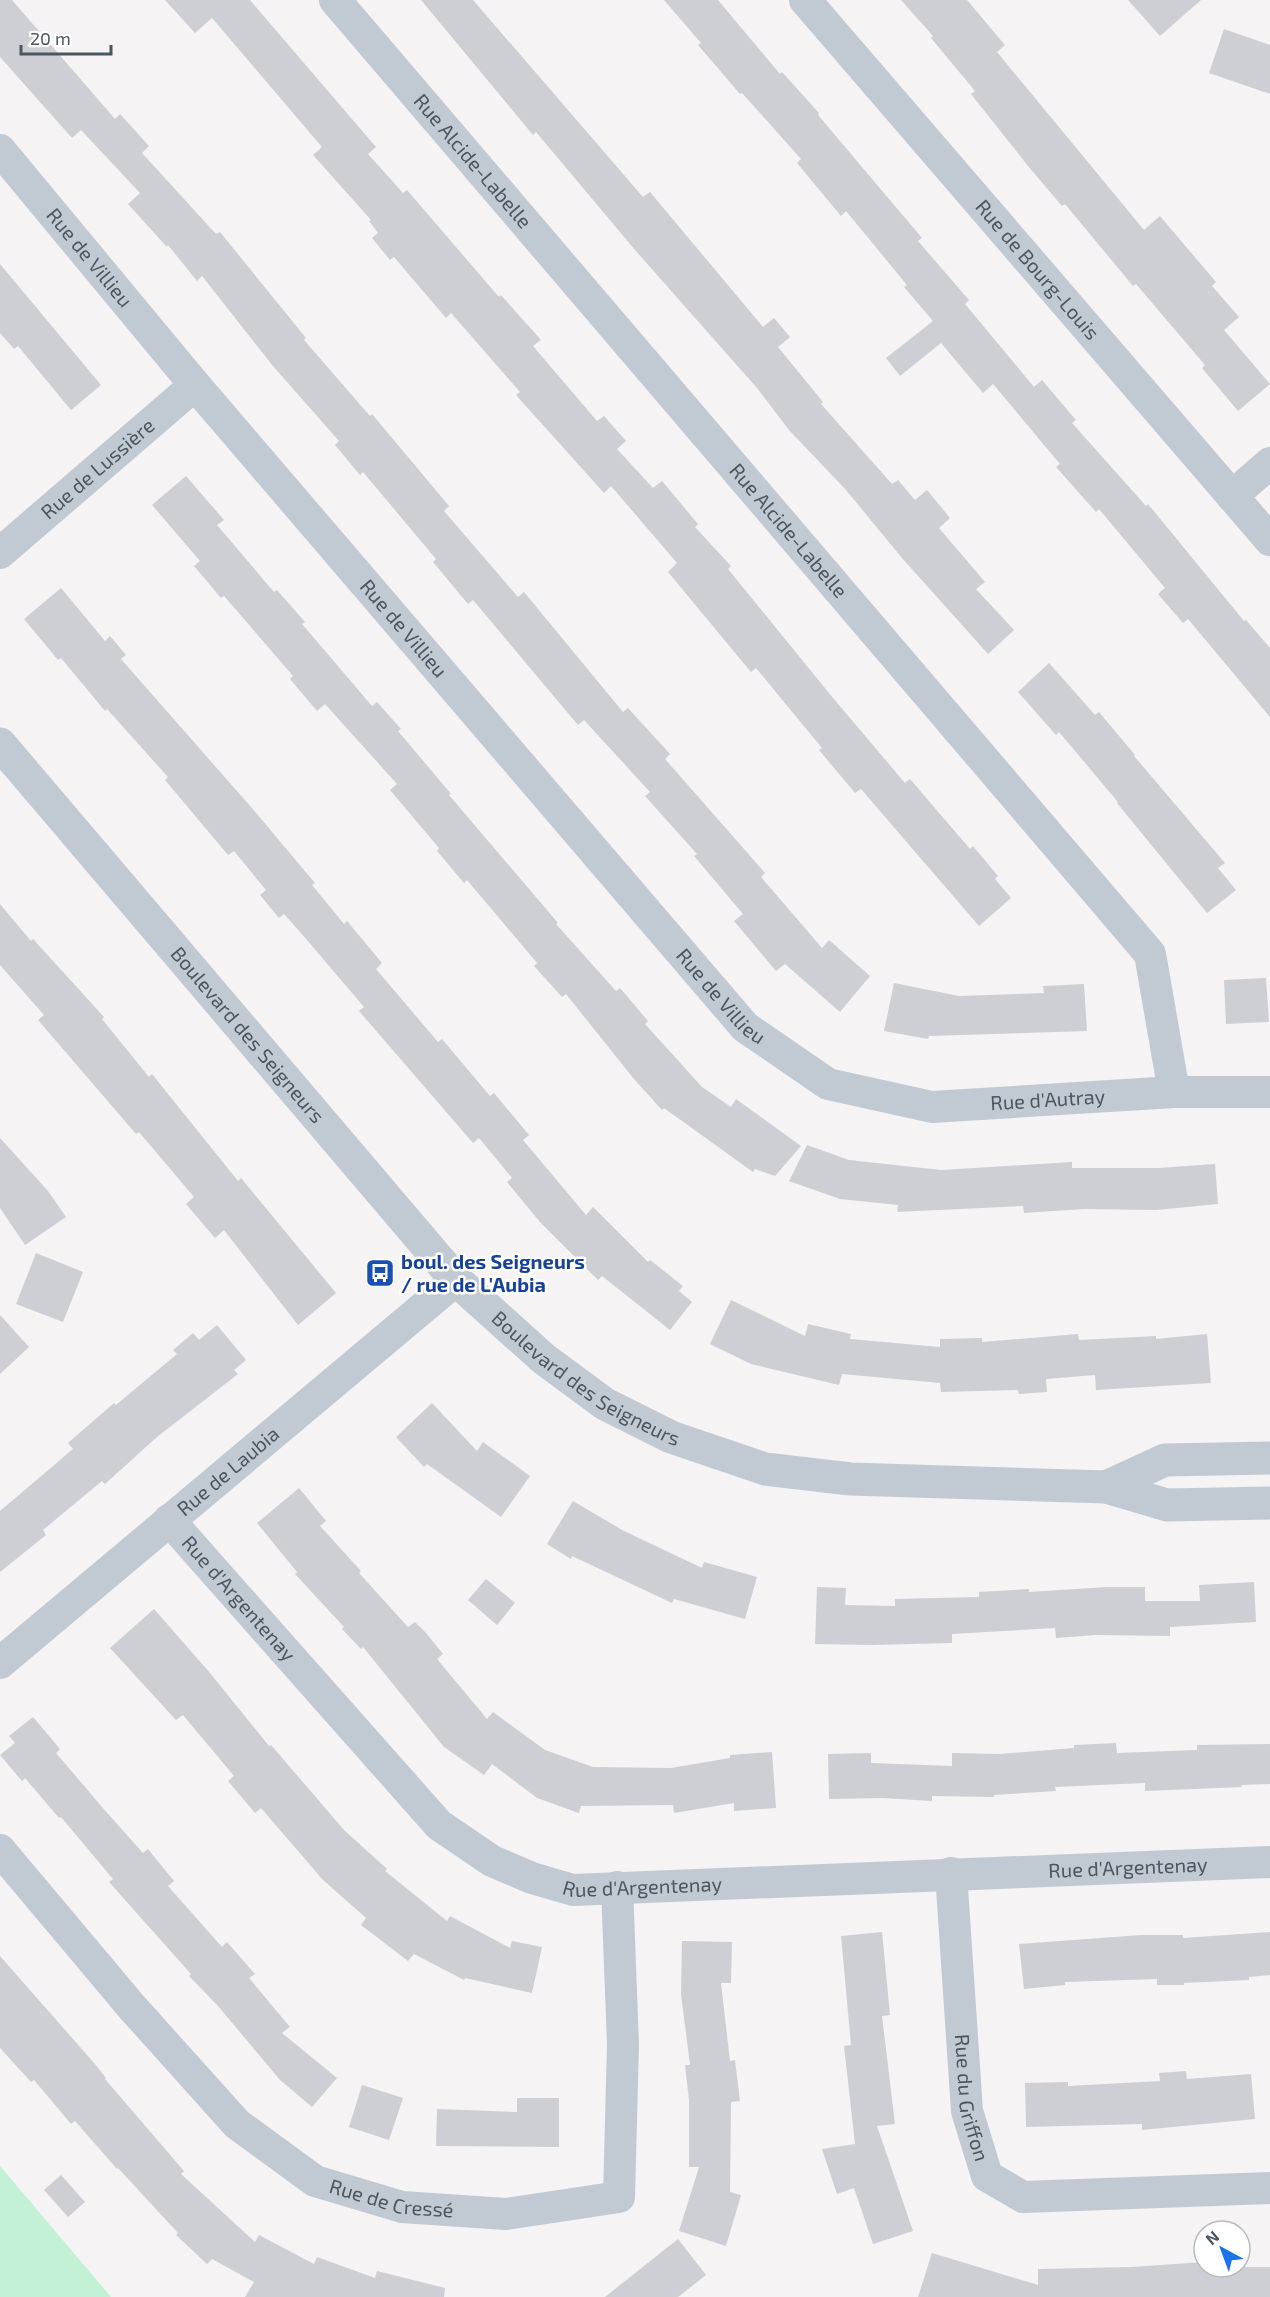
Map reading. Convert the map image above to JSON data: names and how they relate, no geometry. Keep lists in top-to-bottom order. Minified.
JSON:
{"streets":{"street":["Rue Alcide-Labelle","Rue de Villieu","Rue de Bourg-Louis","Rue de Lussière","Boulevard des Seigneurs","Rue d'Autray","Rue de Laubia","Rue d'Argentenay","Rue du Griffon","Rue de Cressé"]},"crossings":[["Rue Alcide-Labelle","Rue d'Autray"],["Rue de Villieu","Rue de Lussière"],["Rue de Villieu","Rue d'Autray"],["Boulevard des Seigneurs","Rue de Laubia"],["Rue de Laubia","Rue d'Argentenay"],["Rue d'Argentenay","Rue du Griffon"],["Rue d'Argentenay","Rue de Cressé"]],"places":{"bus stop":["boul. des Seigneurs / rue de L'Aubia"]},"scale_bar":"20 m","north":"top left"}
